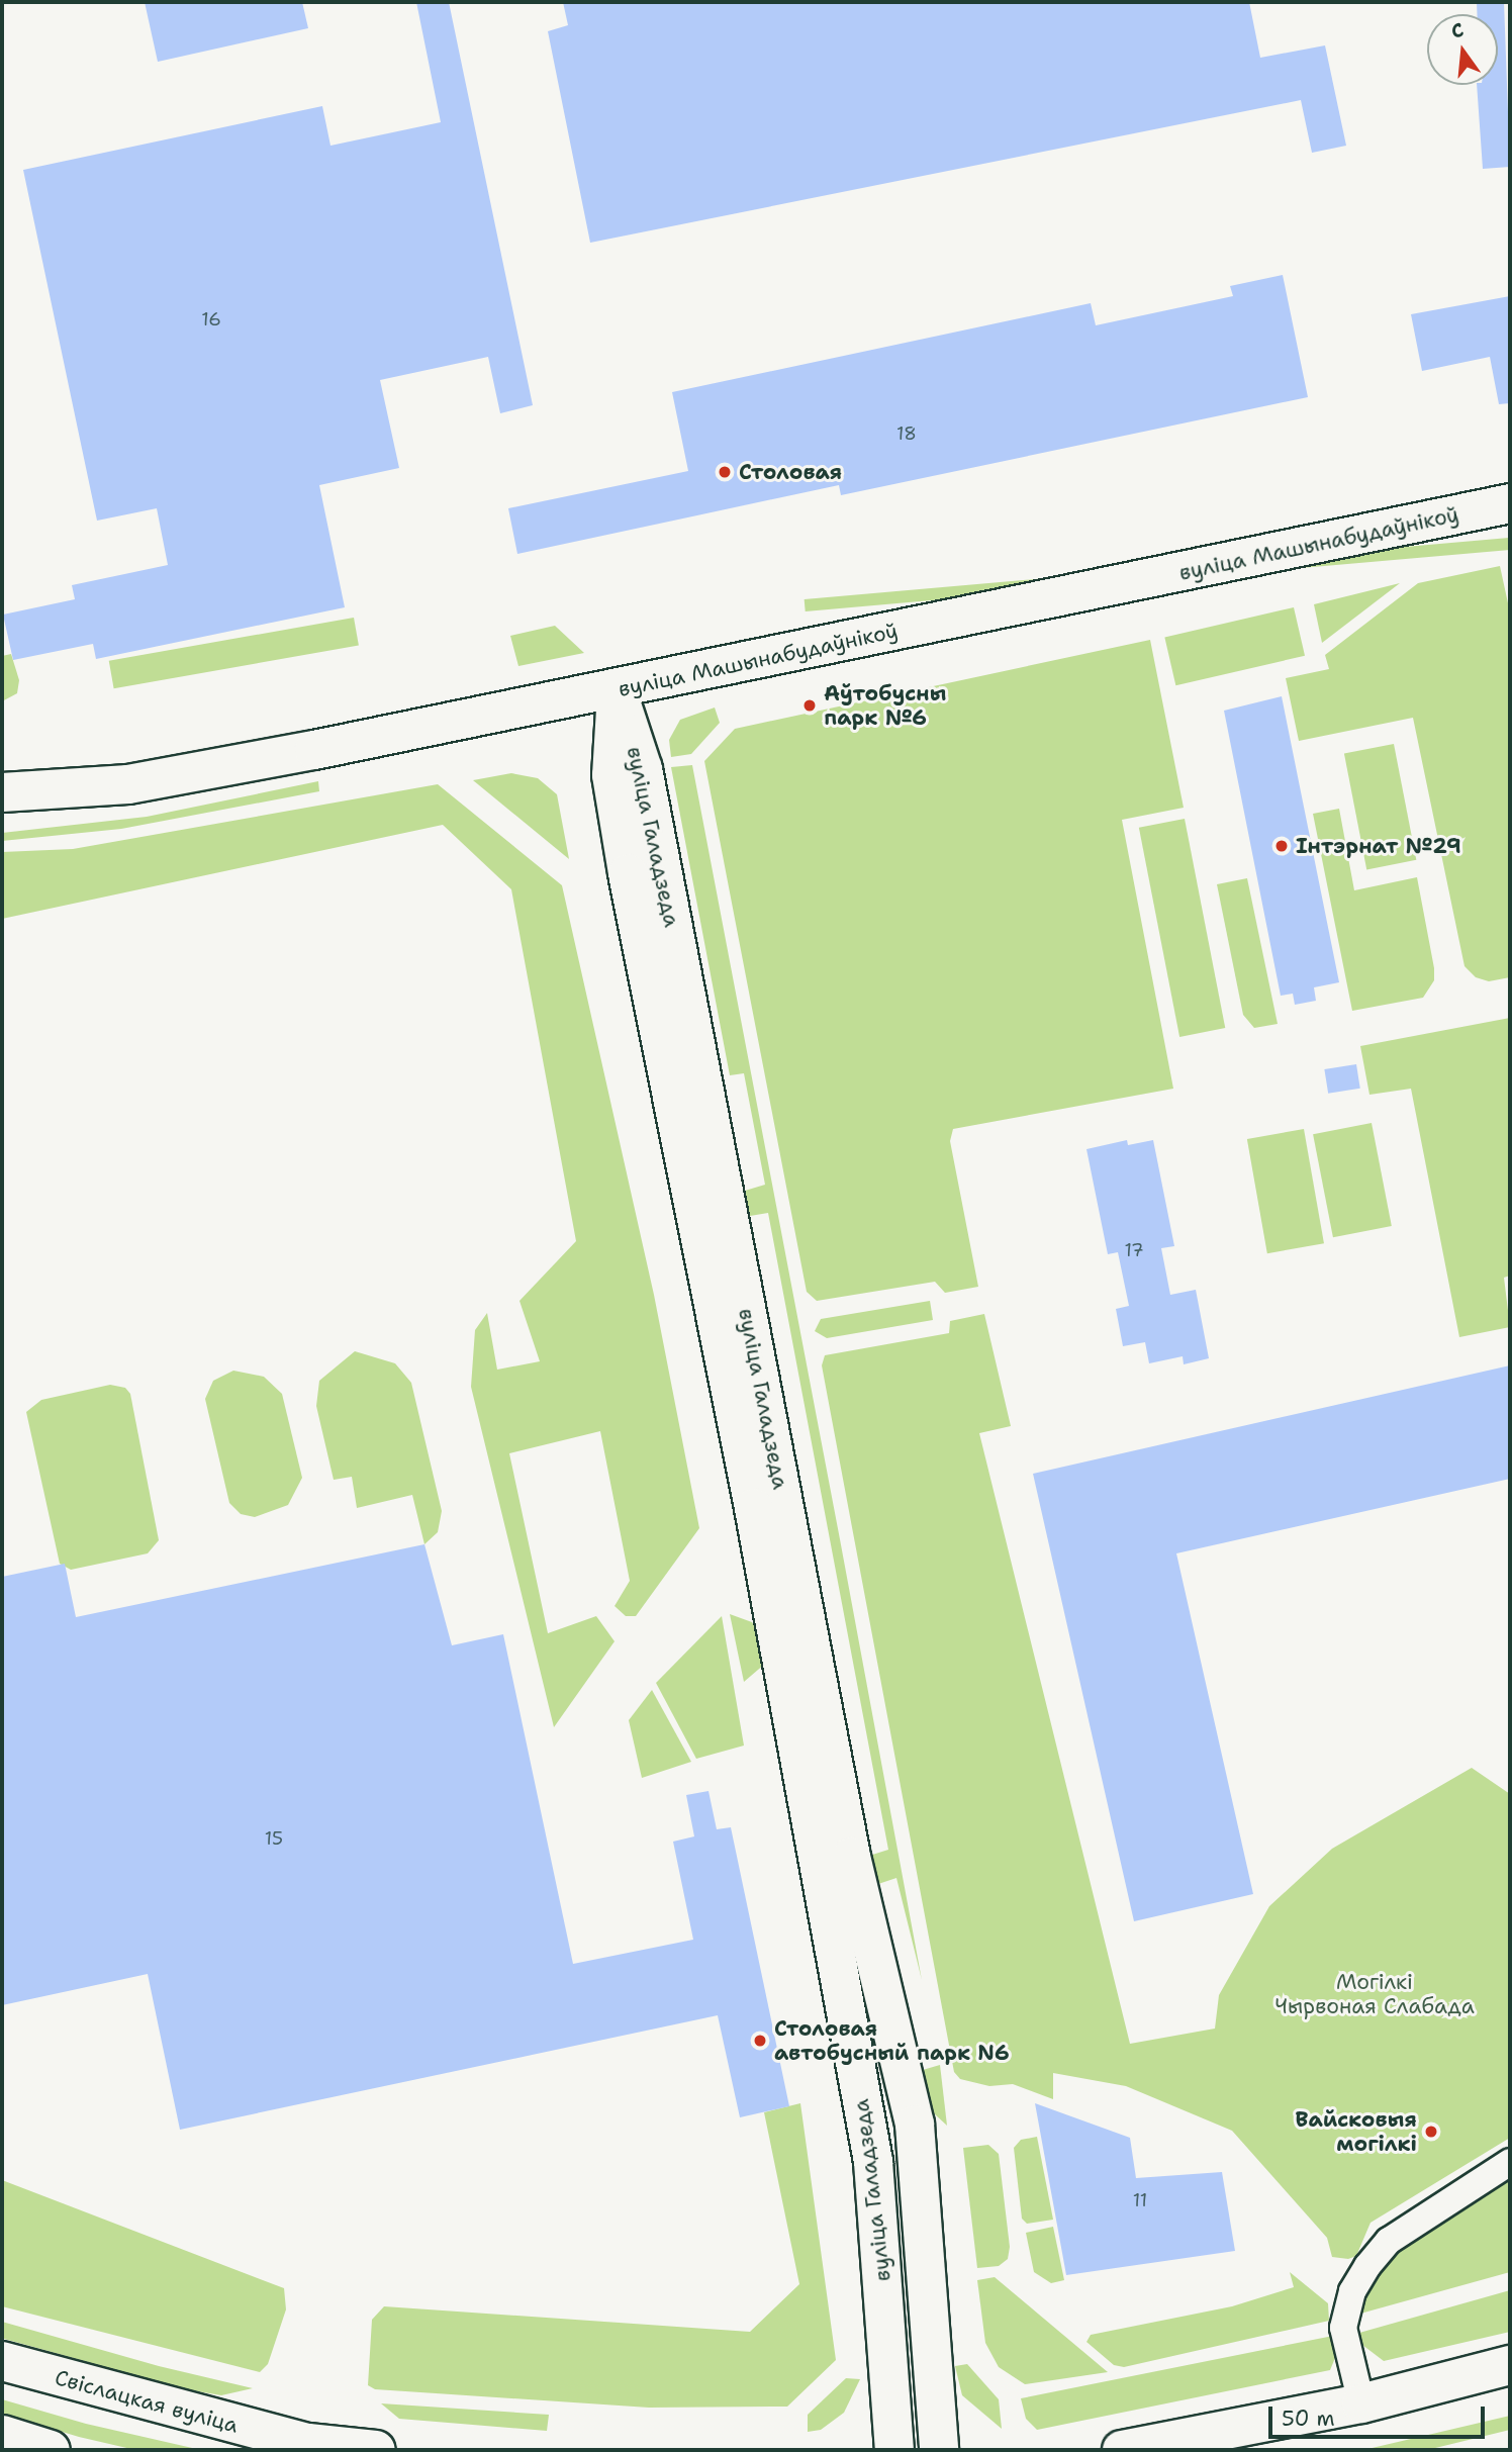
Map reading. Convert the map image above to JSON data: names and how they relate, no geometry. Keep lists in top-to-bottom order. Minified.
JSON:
{"streets":{"main road":["вуліца Машынабудаўнікоў","вуліца Галадзеда","Свіслацкая вуліца"]},"crossings":[["вуліца Машынабудаўнікоў","вуліца Галадзеда"]],"parks":["Могілкі Чырвоная Слабада"],"places":["Столовая","Аўтобусны парк №6","Інтэрнат №29","Столовая автобусный парк N6","Вайсковыя могілкі"],"house_numbers":["16","18","17","15","11"],"scale_bar":"50 m","north":"top"}
